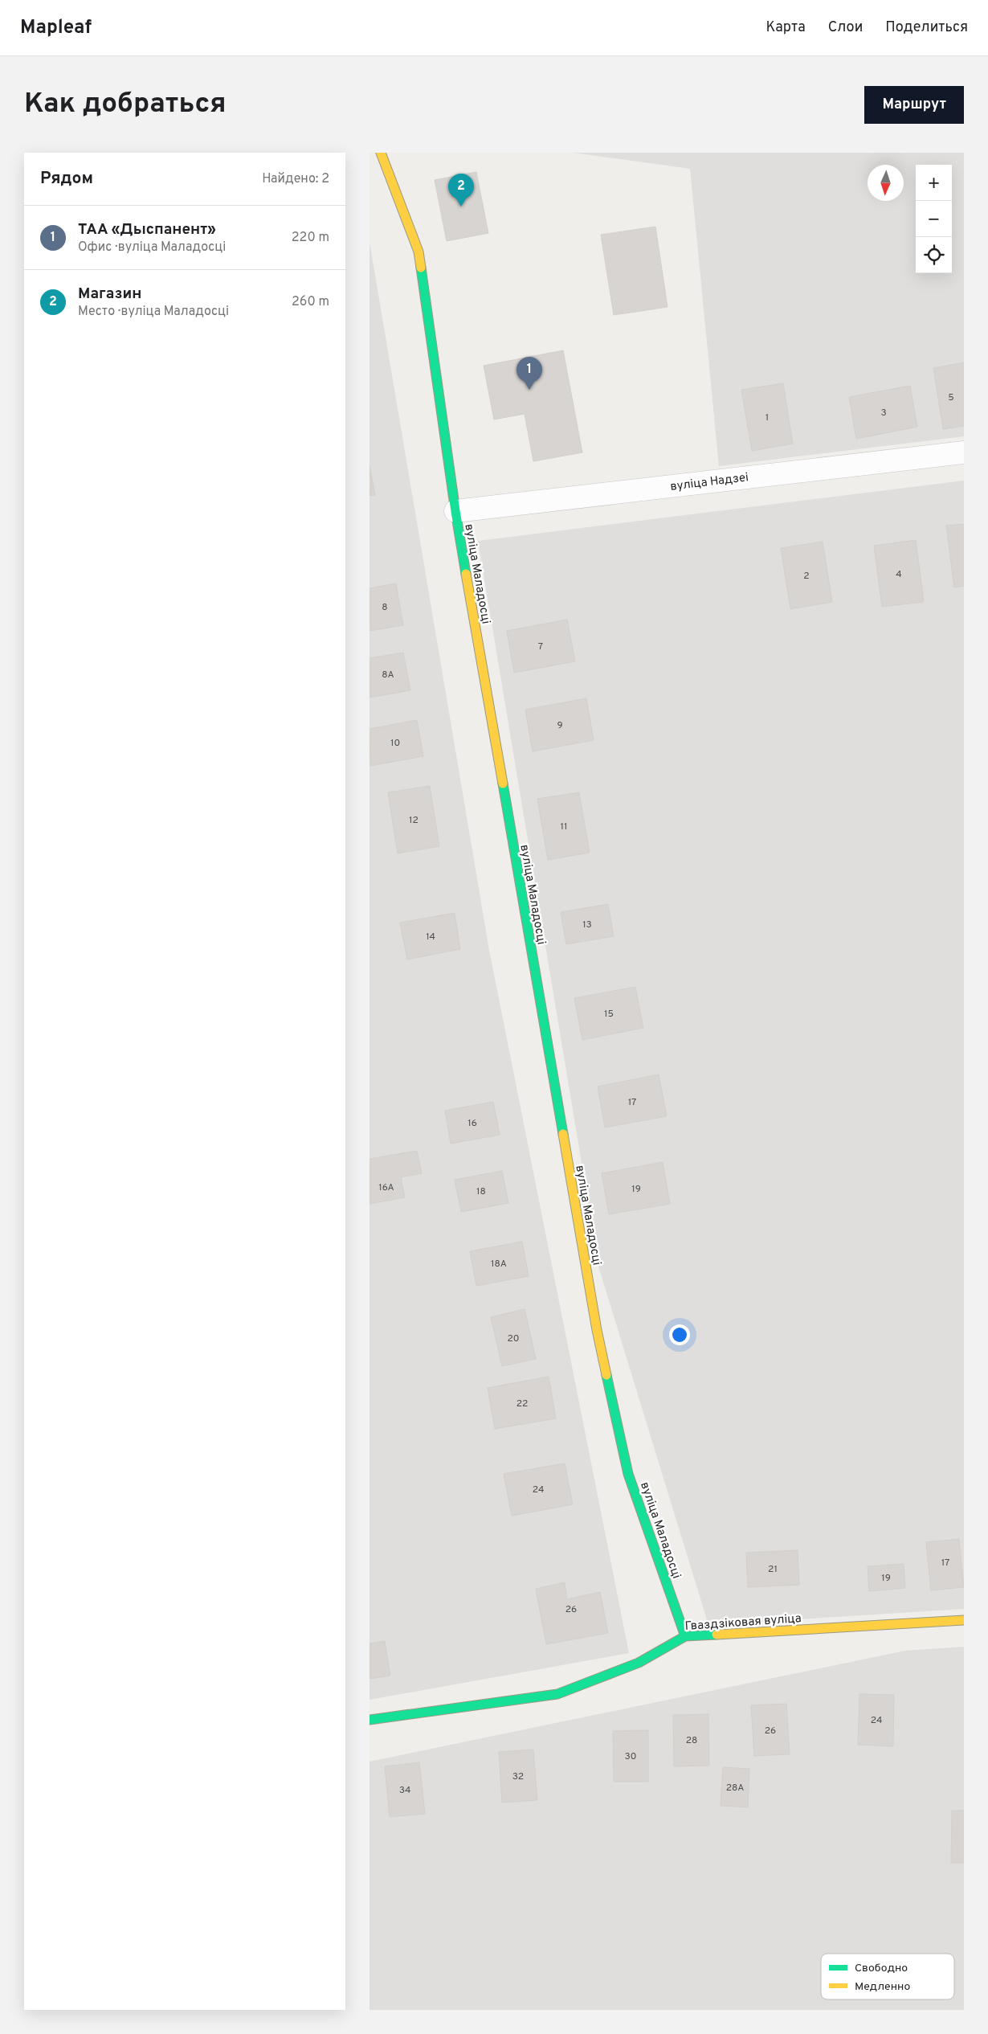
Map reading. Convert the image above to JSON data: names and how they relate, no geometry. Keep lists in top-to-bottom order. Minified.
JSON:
{"streets":{"street":["вуліца Надзеі","вуліца Маладосці","Гваздзіковая вуліца"]},"crossings":[["вуліца Надзеі","вуліца Маладосці"],["вуліца Маладосці","Гваздзіковая вуліца"]],"house_numbers":["5","3","1","4","2","8","7","8А","9","10","12","11","13","14","15","17","16","16А","19","18","18А","20","22","24","17","21","19","26","24","26","28","30","32","28А","34"],"legend":["Свободно","Медленно"],"north":"bottom","page":{"header":"Mapleaf","nav":["Карта","Слои","Поделиться"],"buttons":"Маршрут","title":"Как добраться","heading":["Рядом","Найдено: 2"],"map_buttons":["+","−"],"pins":["2","1"],"list":[{"mark":"1","name":"ТАА «Дыспанент»","note":"Офис · вуліца Маладосці","value":"220 m"},{"mark":"2","name":"Магазин","note":"Место · вуліца Маладосці","value":"260 m"}]}}
